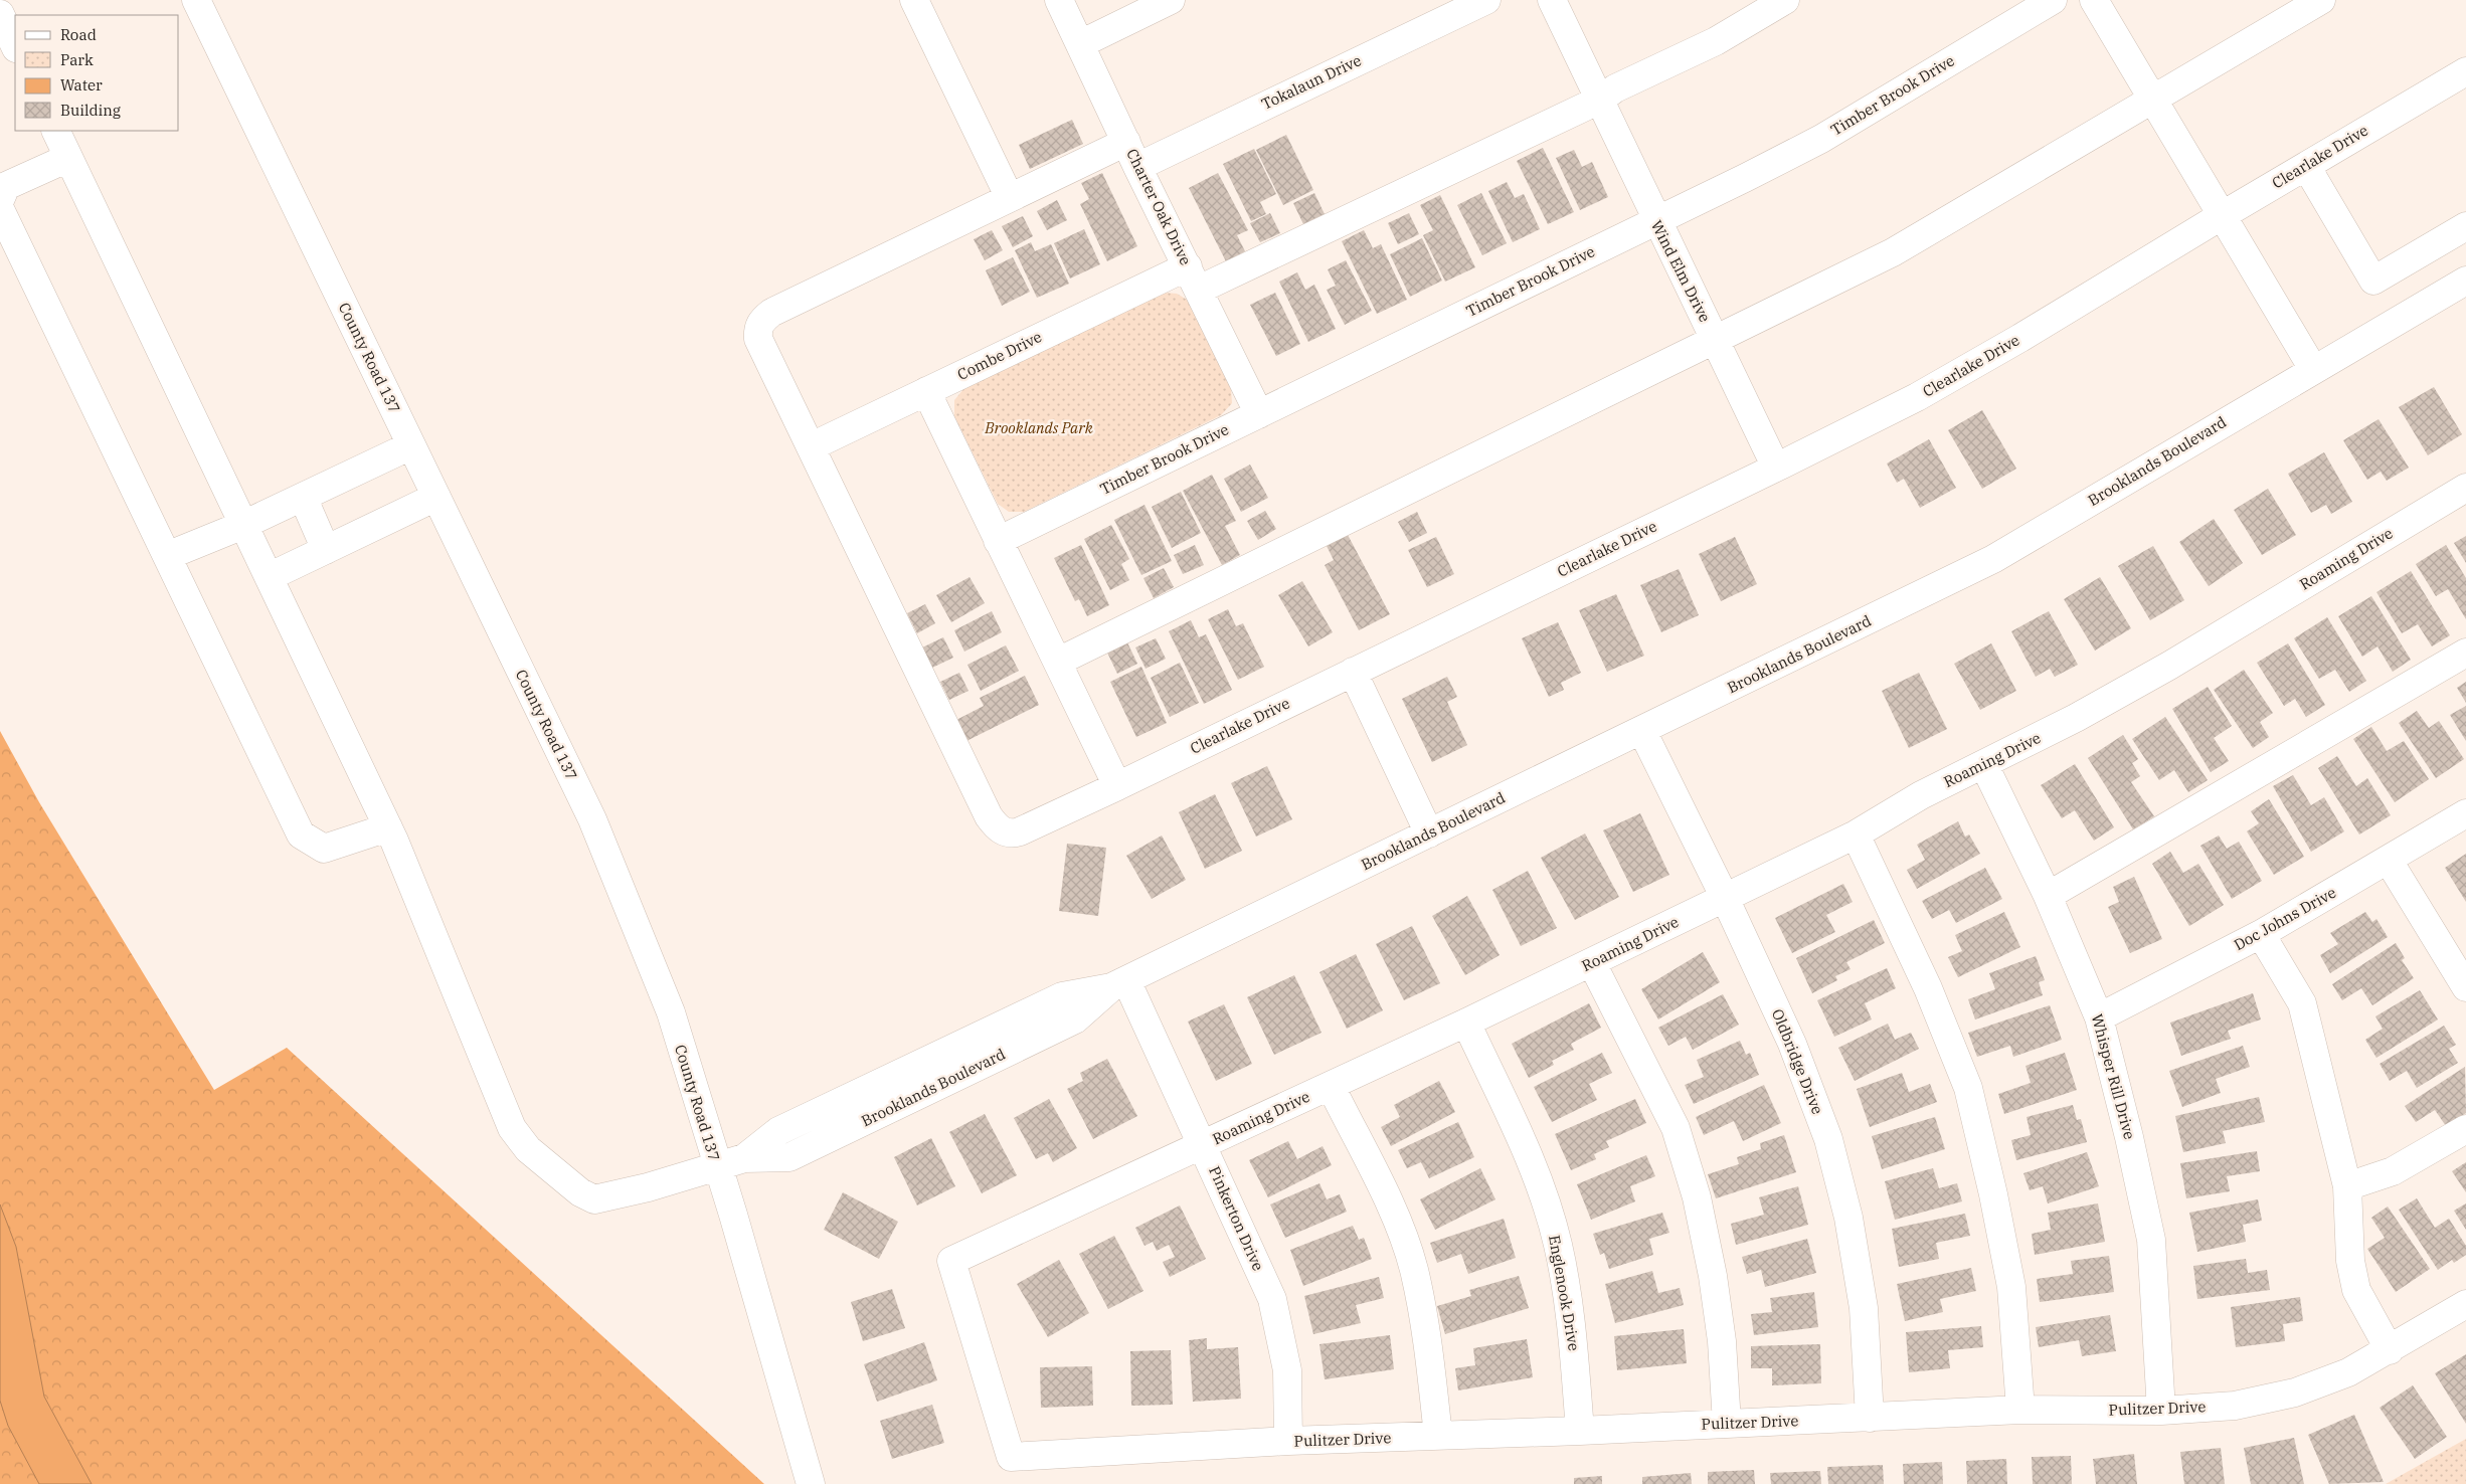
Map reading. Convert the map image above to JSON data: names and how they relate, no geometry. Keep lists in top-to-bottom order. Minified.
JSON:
{"streets":{"street":["Tokalaun Drive","Timber Brook Drive","Clearlake Drive","Charter Oak Drive","Wind Elm Drive","Combe Drive","County Road 137","Brooklands Boulevard","Roaming Drive","Doc Johns Drive","Oldbridge Drive","Whisper Rill Drive","Pinkerton Drive","Englenook Drive","Pulitzer Drive"]},"crossings":[["Tokalaun Drive","Charter Oak Drive"],["Timber Brook Drive","Charter Oak Drive"],["Timber Brook Drive","Wind Elm Drive"],["Clearlake Drive","Wind Elm Drive"],["Clearlake Drive","Combe Drive"],["Charter Oak Drive","Combe Drive"],["Wind Elm Drive","Combe Drive"],["County Road 137","Brooklands Boulevard"],["Brooklands Boulevard","Oldbridge Drive"],["Brooklands Boulevard","Pinkerton Drive"],["Roaming Drive","Oldbridge Drive"],["Roaming Drive","Whisper Rill Drive"],["Roaming Drive","Pinkerton Drive"],["Roaming Drive","Englenook Drive"],["Roaming Drive","Pulitzer Drive"],["Doc Johns Drive","Whisper Rill Drive"],["Oldbridge Drive","Pulitzer Drive"],["Whisper Rill Drive","Pulitzer Drive"],["Pinkerton Drive","Pulitzer Drive"],["Englenook Drive","Pulitzer Drive"]],"parks":["Brooklands Park"],"legend":["Road","Park","Water","Building"]}
